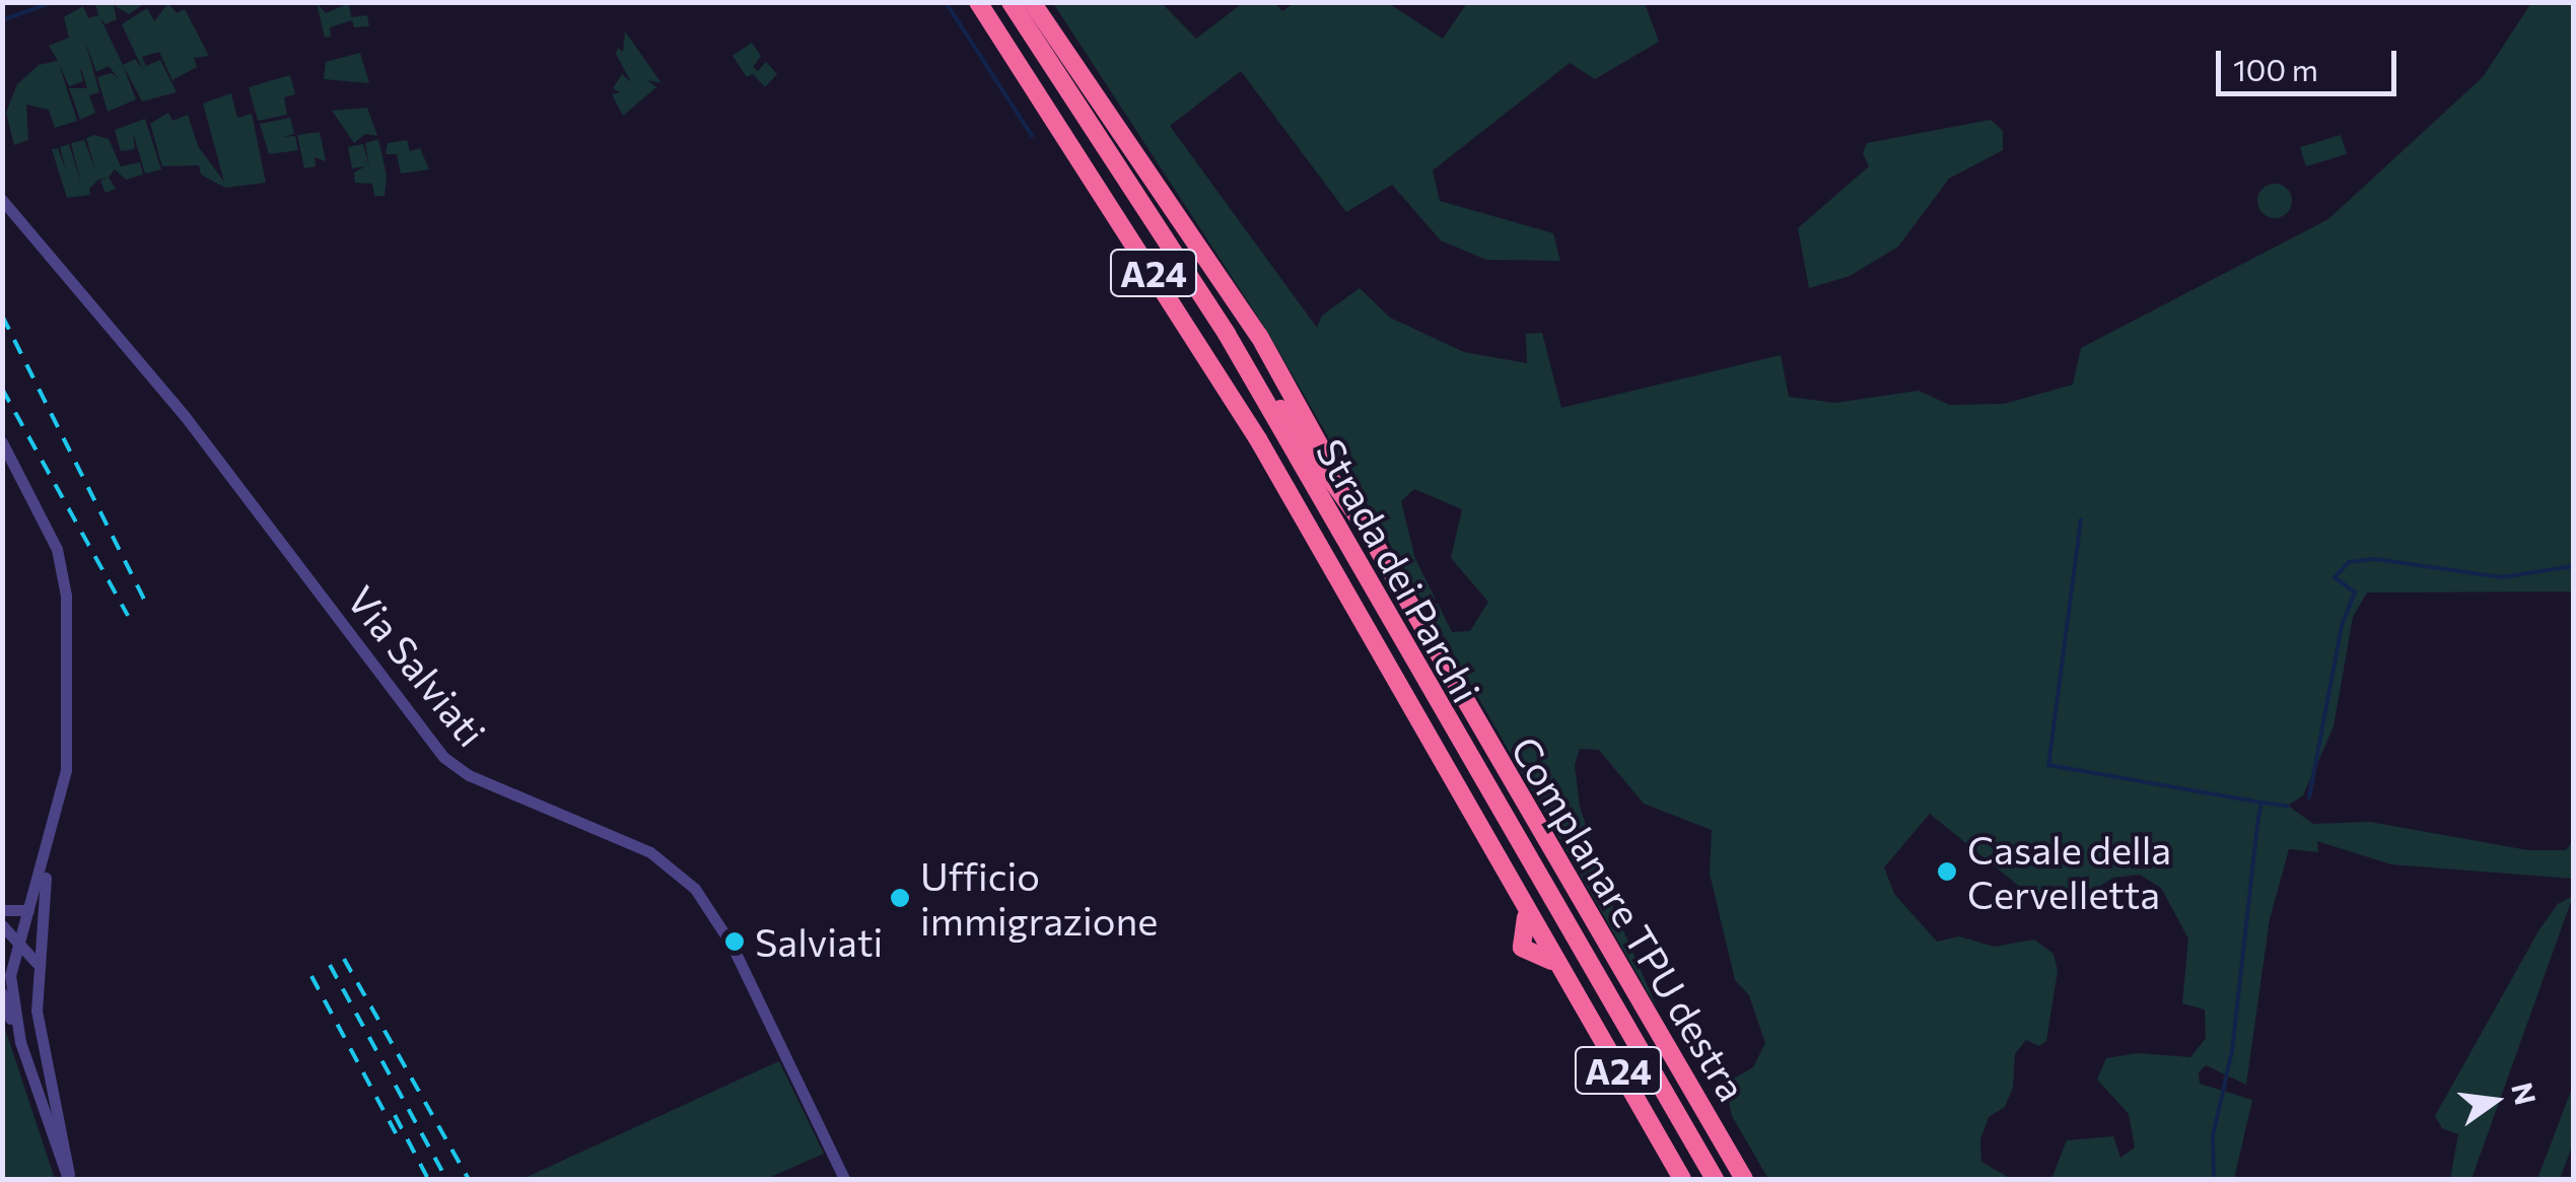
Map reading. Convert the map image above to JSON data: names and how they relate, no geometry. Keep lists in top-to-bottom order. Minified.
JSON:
{"streets":{"highway":["A24","Strada dei Parchi","Complanare TPU destra"],"street":["Via Salviati"]},"crossings":[["Strada dei Parchi","Complanare TPU destra"]],"places":["Casale della Cervelletta","Ufficio immigrazione","Salviati"],"scale_bar":"100 m","north":"right"}
